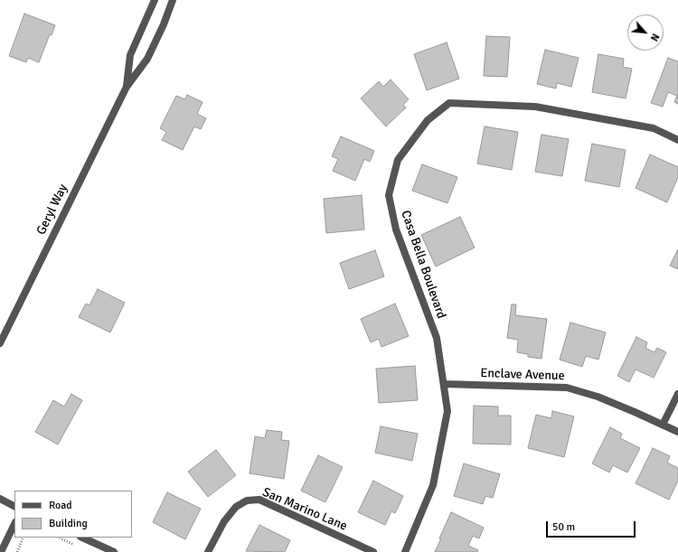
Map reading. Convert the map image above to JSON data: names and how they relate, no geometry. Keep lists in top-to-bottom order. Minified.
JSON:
{"streets":{"street":["Geryl Way","Casa Bella Boulevard","Enclave Avenue","San Marino Lane"]},"crossings":[["Casa Bella Boulevard","Enclave Avenue"]],"legend":["Road","Building"],"scale_bar":"50 m","north":"bottom right"}
